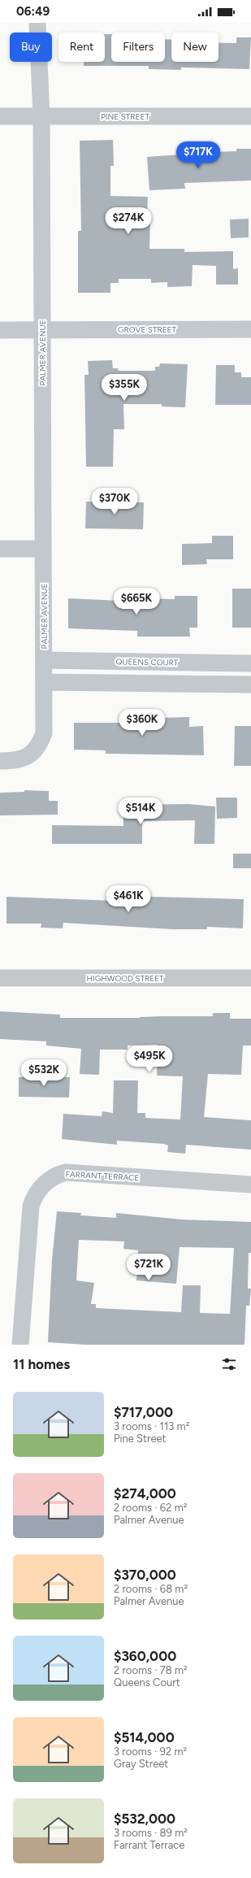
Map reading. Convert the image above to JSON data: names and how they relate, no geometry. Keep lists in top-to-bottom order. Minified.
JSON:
{"streets":{"street":["PINE STREET","GROVE STREET","PALMER AVENUE","QUEENS COURT","HIGHWOOD STREET","FARRANT TERRACE"]},"crossings":[["PINE STREET","PALMER AVENUE"],["GROVE STREET","PALMER AVENUE"],["PALMER AVENUE","QUEENS COURT"]],"page":{"status":"06:49","chip":["Buy","Rent","Filters","New"],"price":["$717K","$274K","$355K","$370K","$665K","$360K","$514K","$461K","$495K","$532K","$721K"],"heading":"11 homes","list":[{"name":"$717,000","note":"3 rooms · 113 m² · Pine Street"},{"name":"$274,000","note":"2 rooms · 62 m² · Palmer Avenue"},{"name":"$370,000","note":"2 rooms · 68 m² · Palmer Avenue"},{"name":"$360,000","note":"2 rooms · 78 m² · Queens Court"},{"name":"$514,000","note":"3 rooms · 92 m² · Gray Street"},{"name":"$532,000","note":"3 rooms · 89 m² · Farrant Terrace"}]}}
